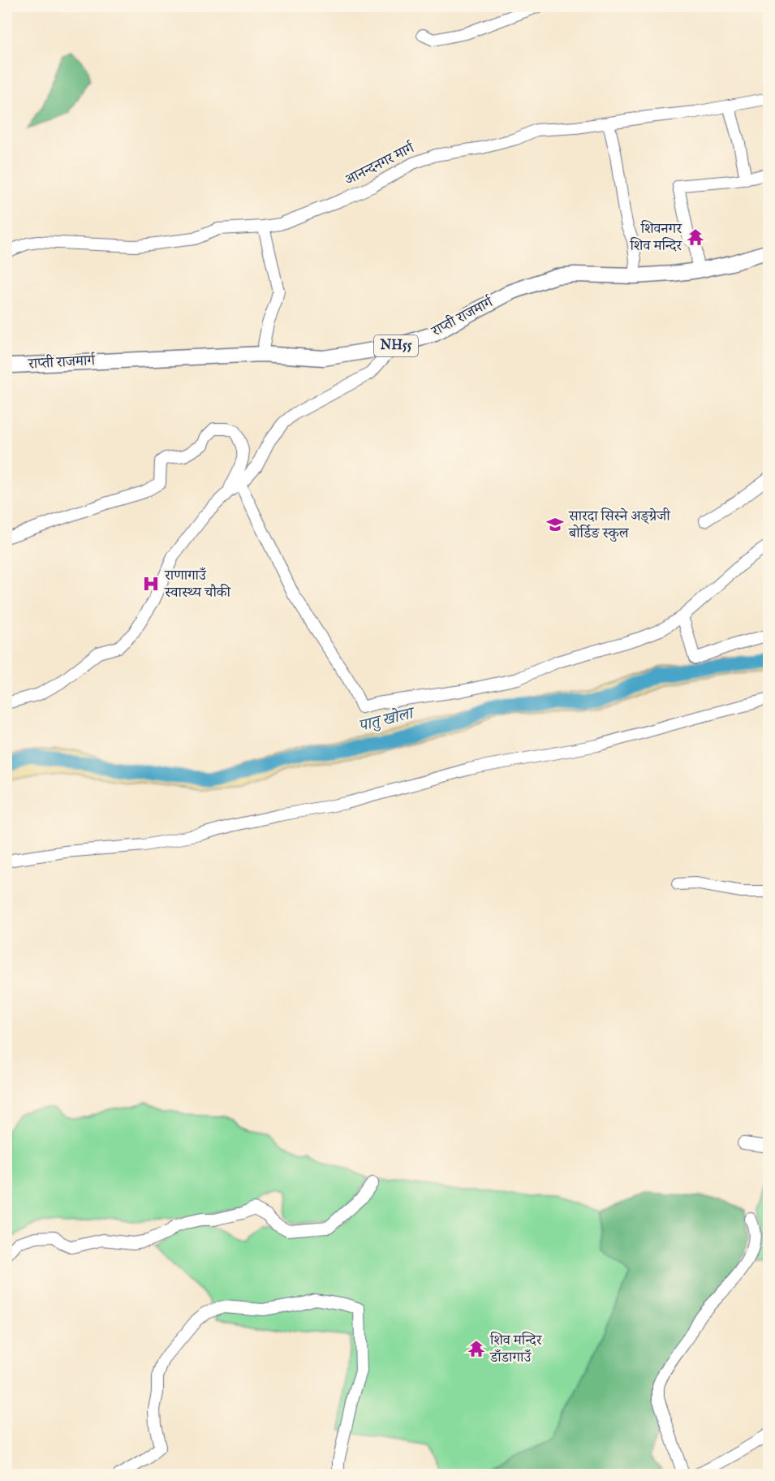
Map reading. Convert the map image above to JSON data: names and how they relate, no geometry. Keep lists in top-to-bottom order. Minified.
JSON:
{"streets":{"main road":["राप्ती राजमार्ग","NH55"],"street":["आनन्दनगर मार्ग"]},"water":["पातु खोला"],"places":{"temple":["शिवनगर शिव मन्दिर","शिव मन्दिर डाँडागाउँ"],"school or university":["सारदा सिस्ने अङ्ग्रेजी बोर्डिङ स्कुल"],"hospital":["राणागाउँ स्वास्थ्य चौकी"]}}
